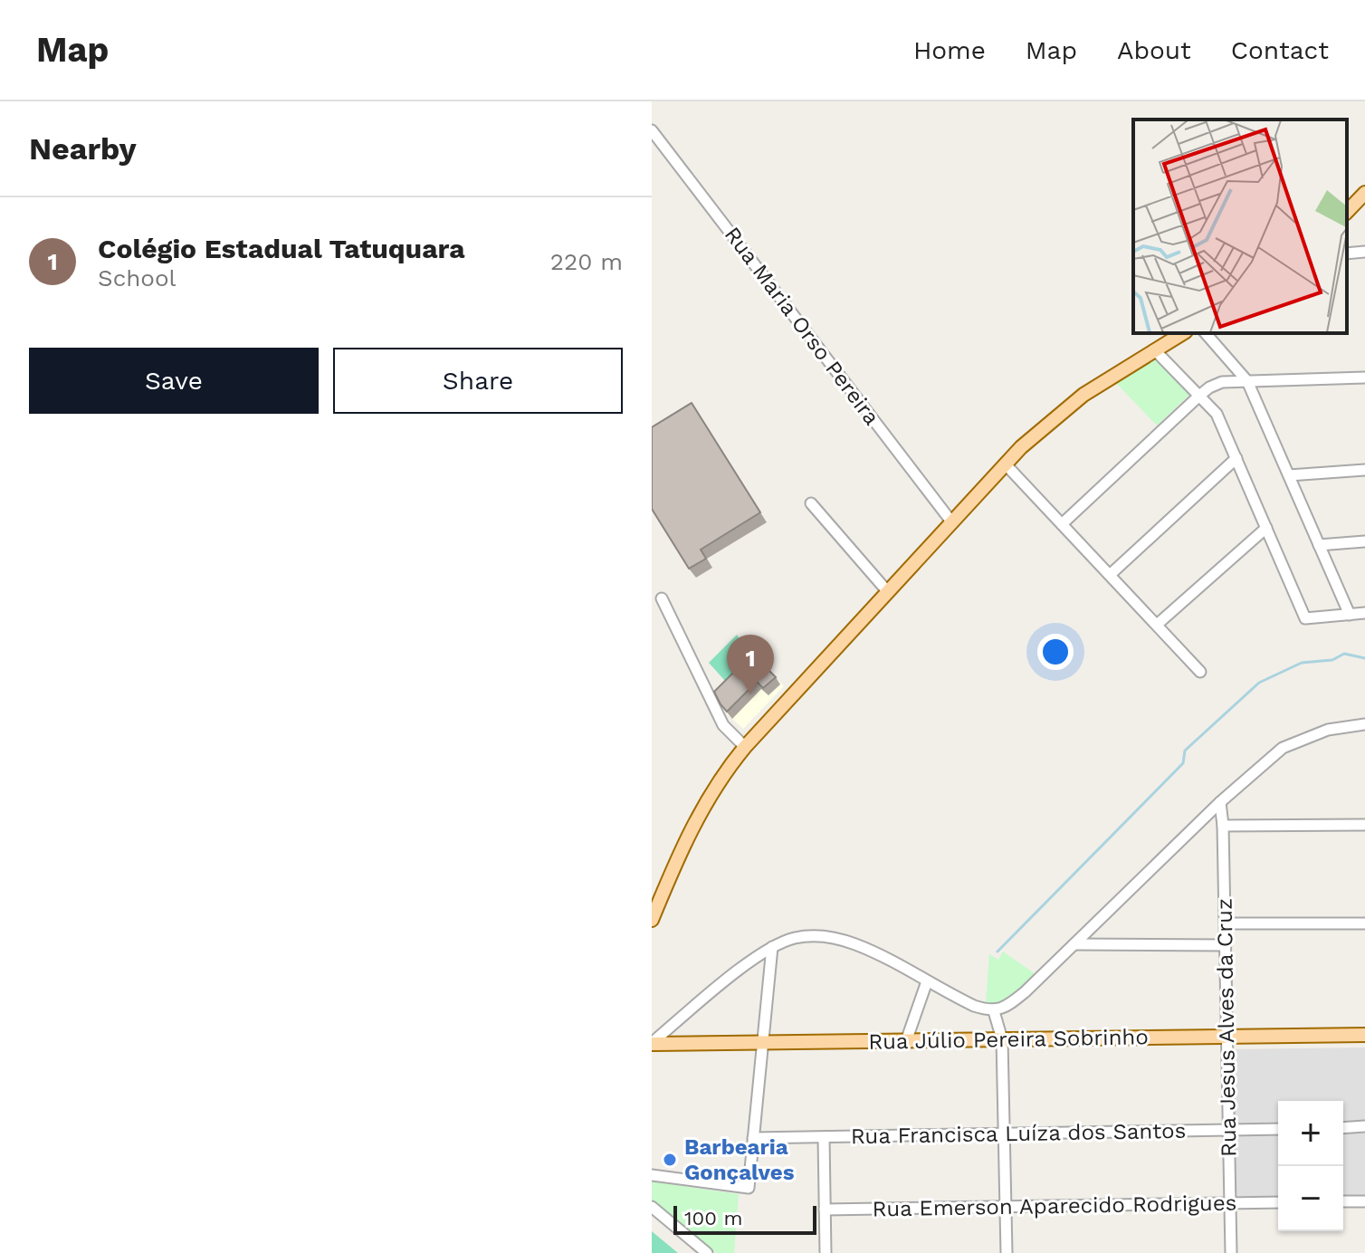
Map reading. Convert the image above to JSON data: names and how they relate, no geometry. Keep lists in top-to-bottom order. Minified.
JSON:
{"streets":{"main road":["Rua Júlio Pereira Sobrinho"],"street":["Rua Maria Orso Pereira","Rua Jesus Alves da Cruz","Rua Francisca Luíza dos Santos","Rua Emerson Aparecido Rodrigues"]},"crossings":[["Rua Jesus Alves da Cruz","Rua Júlio Pereira Sobrinho"],["Rua Jesus Alves da Cruz","Rua Francisca Luíza dos Santos"],["Rua Jesus Alves da Cruz","Rua Emerson Aparecido Rodrigues"]],"places":["Barbearia Gonçalves"],"scale_bar":"100 m","page":{"header":"Map","nav":["Home","Map","About","Contact"],"heading":"Nearby","list":[{"mark":"1","name":"Colégio Estadual Tatuquara","note":"School","value":"220 m"}],"buttons":["Save","Share"],"pins":"1","map_buttons":["+","−"],"scale":"100 m"}}
